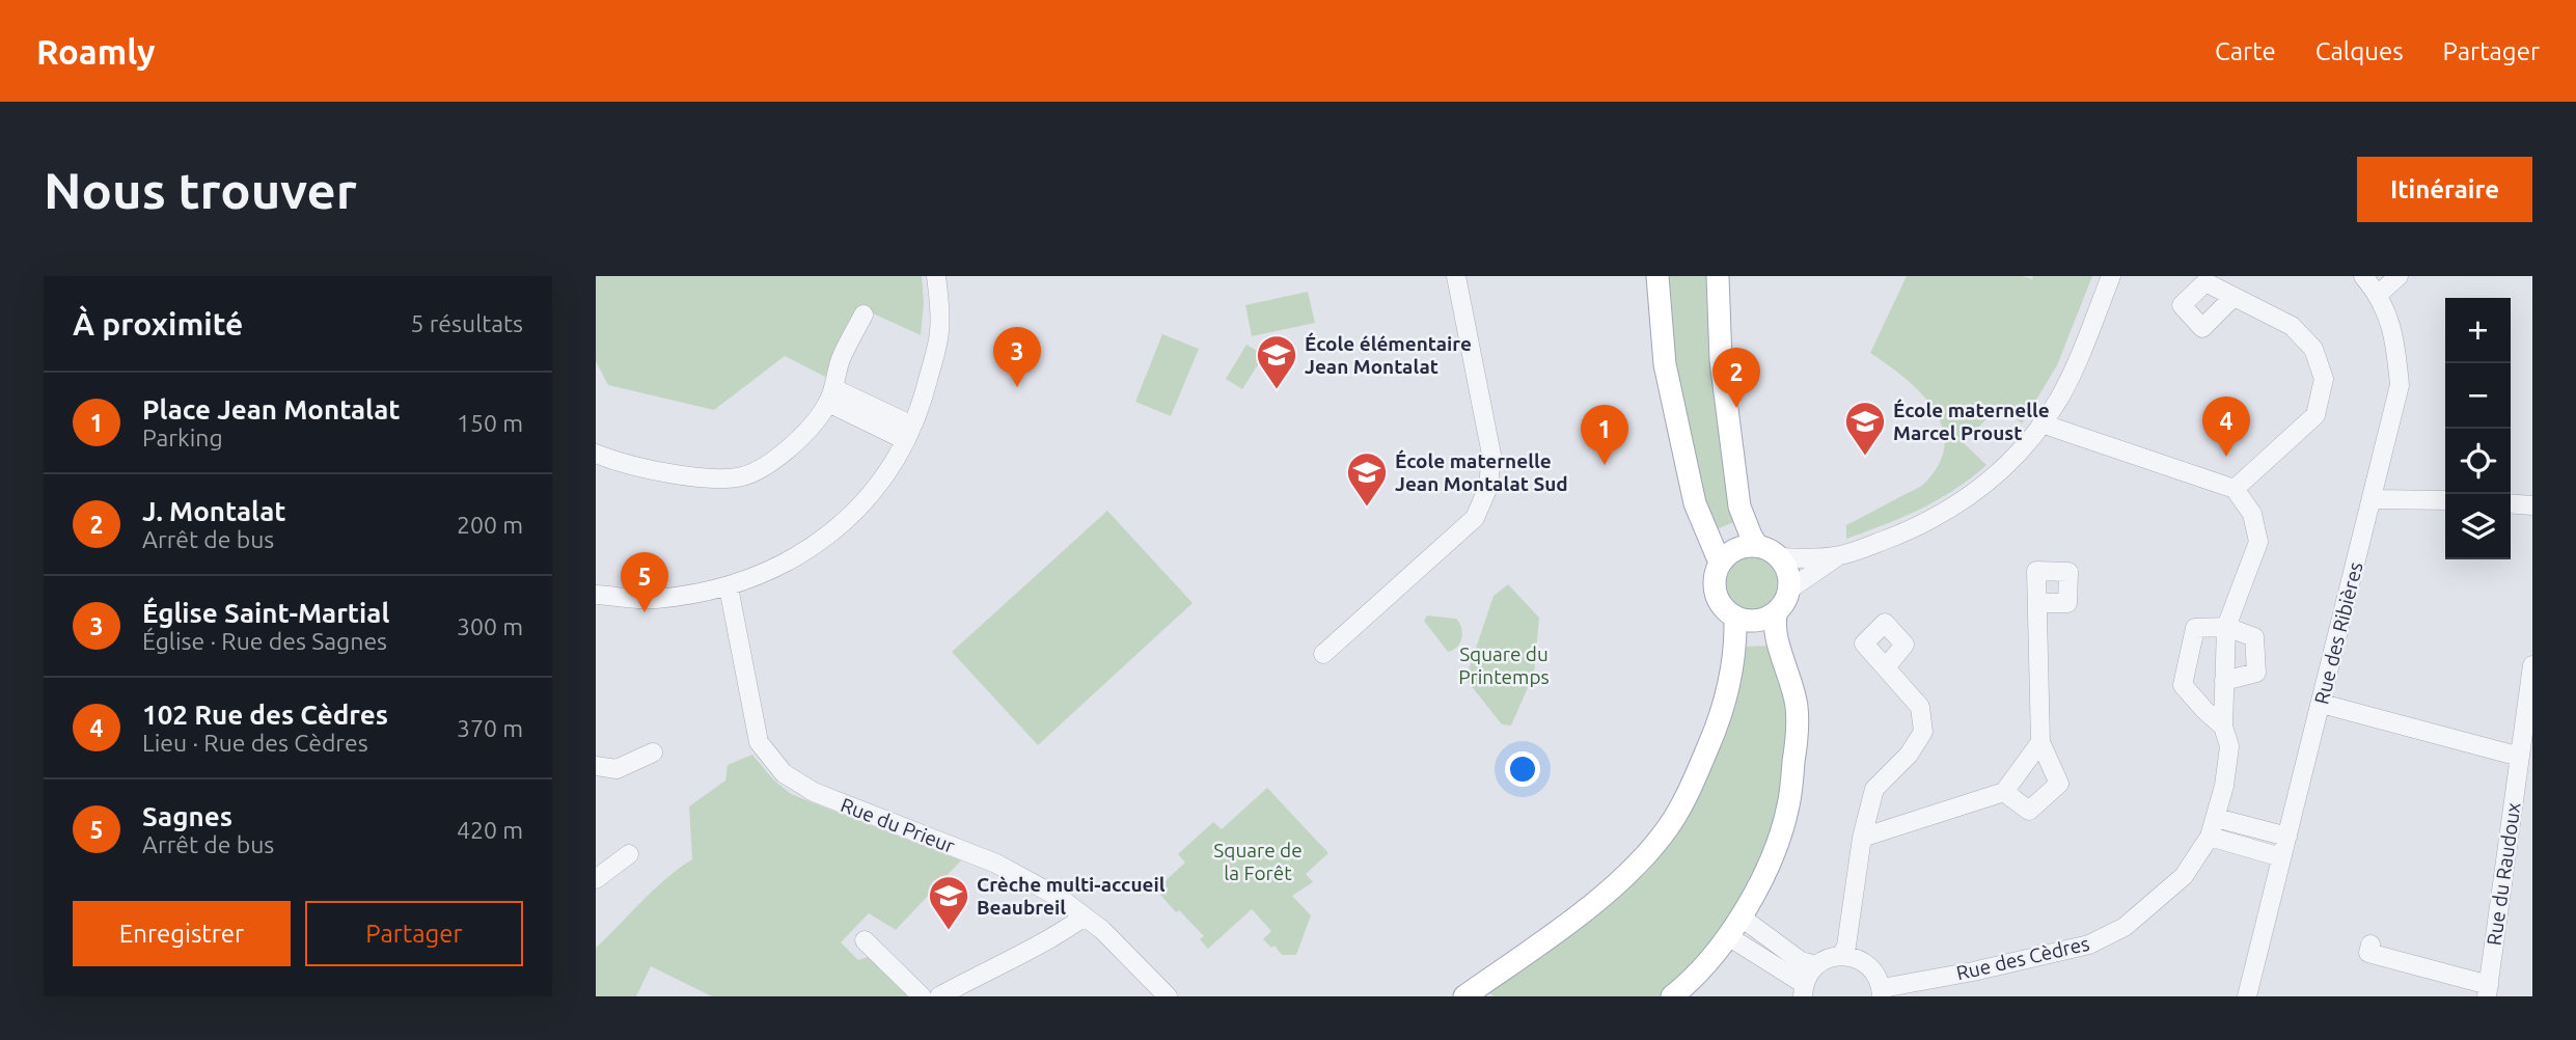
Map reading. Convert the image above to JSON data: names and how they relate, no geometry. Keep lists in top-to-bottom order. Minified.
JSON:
{"streets":{"street":["Rue des Ribières","Rue du Prieur","Rue du Raudoux","Rue des Cèdres"]},"parks":["Square du Printemps","Square de la Forêt"],"places":{"school or university":["École élémentaire Jean Montalat","École maternelle Marcel Proust","École maternelle Jean Montalat Sud","Crèche multi-accueil Beaubreil"]},"page":{"header":"Roamly","nav":["Carte","Calques","Partager"],"buttons":["Itinéraire",["Enregistrer","Partager"]],"title":"Nous trouver","heading":["À proximité","5 résultats"],"map_buttons":["+","−"],"pins":["3","2","4","1","5"],"list":[{"mark":"1","name":"Place Jean Montalat","note":"Parking","value":"150 m"},{"mark":"2","name":"J. Montalat","note":"Arrêt de bus","value":"200 m"},{"mark":"3","name":"Église Saint-Martial","note":"Église · Rue des Sagnes","value":"300 m"},{"mark":"4","name":"102 Rue des Cèdres","note":"Lieu · Rue des Cèdres","value":"370 m"},{"mark":"5","name":"Sagnes","note":"Arrêt de bus","value":"420 m"}]}}
